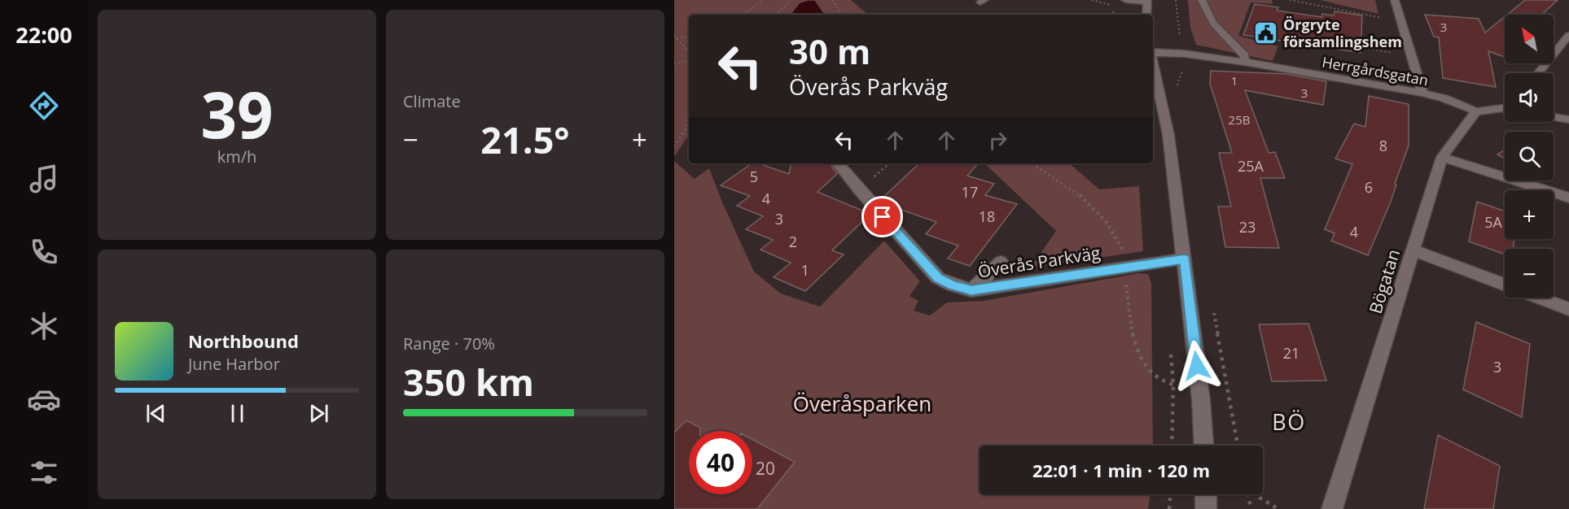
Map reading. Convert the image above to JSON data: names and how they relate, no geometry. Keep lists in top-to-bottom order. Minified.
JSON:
{"streets":{"street":["Herrgårdsgatan","Överås Parkväg","Bögatan"]},"crossings":[["Herrgårdsgatan","Bögatan"]],"districts":["BÖ"],"parks":["Överåsparken"],"places":{"public building":["Örgryte församlingshem"]},"house_numbers":["3","1","3","25B","8","25A","5","6","17","4","18","3","5A","23","4","2","1","21","3","20"],"north":"top left","page":{"tabs":"22:00","tile":[["39","km/h"],"Climate",["Range · 70%","350 km"]],"map_buttons":["+","−"],"turn":["30 m","Överås Parkväg"],"heat":["−","21.5°","+"],"song":["Northbound","June Harbor"],"limit":"40","trip":"22:01 · 1 min · 120 m"}}
